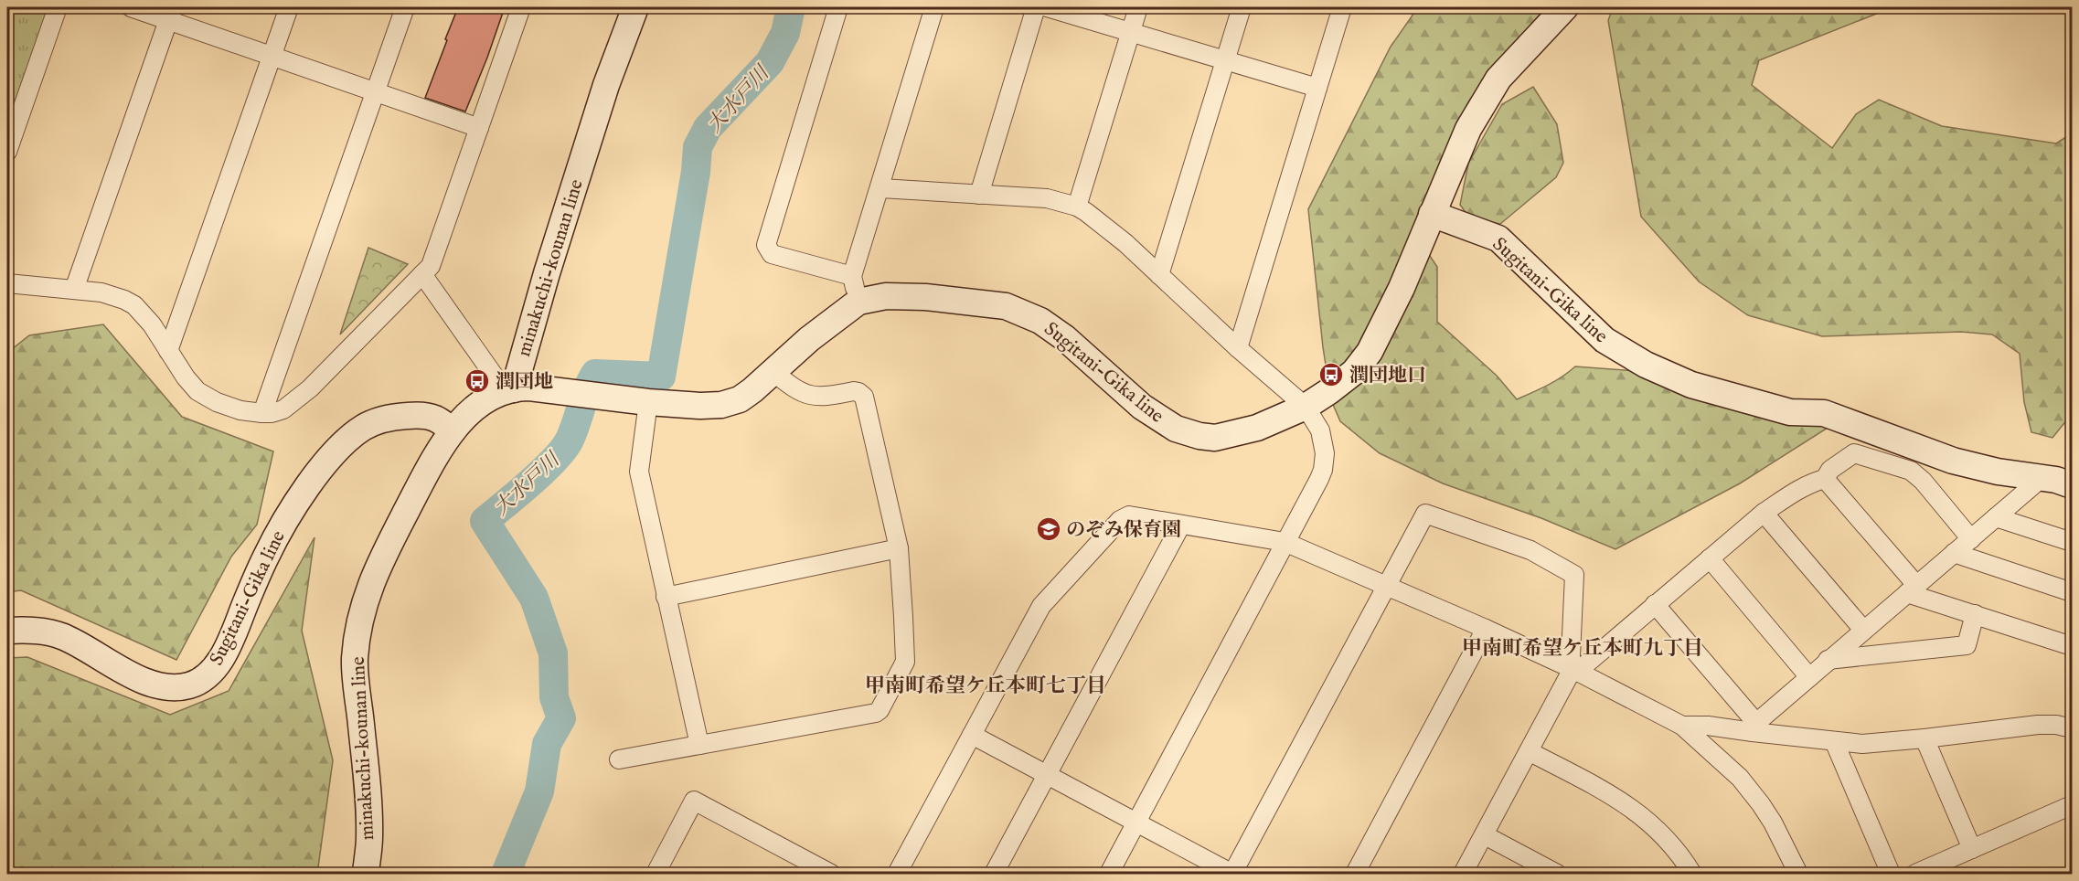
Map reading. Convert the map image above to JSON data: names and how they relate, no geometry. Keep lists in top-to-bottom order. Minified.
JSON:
{"streets":{"main road":["minakuchi-kounan line","Sugitani-Gika line"]},"crossings":[["minakuchi-kounan line","Sugitani-Gika line"]],"districts":["甲南町希望ケ丘本町九丁目","甲南町希望ケ丘本町七丁目"],"water":["大水戸川"],"places":{"bus stop":["潤団地口","潤団地"],"school or university":["のぞみ保育園"]}}
